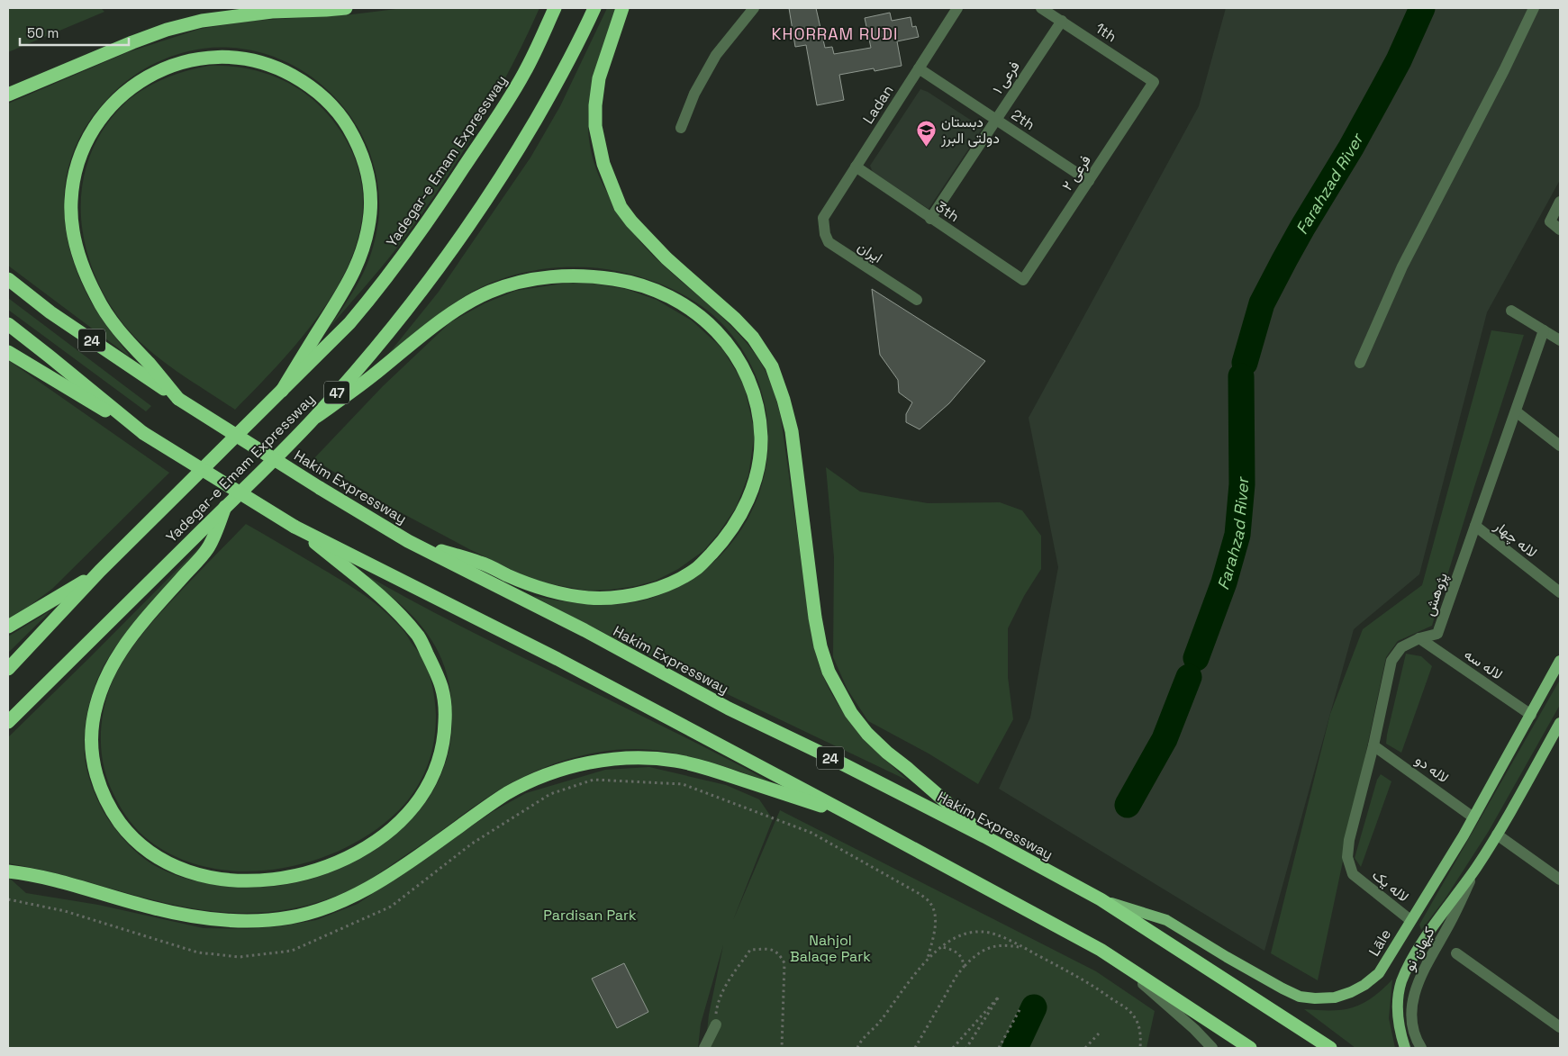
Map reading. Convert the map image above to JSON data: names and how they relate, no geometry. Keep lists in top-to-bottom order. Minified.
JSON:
{"streets":{"highway":["Yadegar-e Emam Expressway","24","47","Hakim Expressway"],"main road":["Lāle"],"street":["1th","فرعی ۱","Ladan","2th","فرعی ۲","3th","ایران","لاله چهار","پژوهش","لاله سه","لاله دو","لاله یک","کیهان نو"]},"crossings":[["1th","فرعی ۱"],["1th","فرعی ۲"],["فرعی ۱","2th"],["فرعی ۱","3th"],["Ladan","2th"],["Ladan","3th"],["Ladan","ایران"],["2th","فرعی ۲"],["فرعی ۲","3th"],["Hakim Expressway","Lāle"],["لاله چهار","پژوهش"],["پژوهش","لاله سه"],["پژوهش","لاله دو"],["پژوهش","لاله یک"],["لاله سه","Lāle"],["لاله دو","Lāle"],["لاله یک","Lāle"]],"districts":["KHORRAM RUDI"],"water":["Farahzad River"],"parks":["Pardisan Park","Nahjol Balaqe Park"],"places":{"school or university":["دبستان دولتی البرز"]},"scale_bar":"50 m"}
